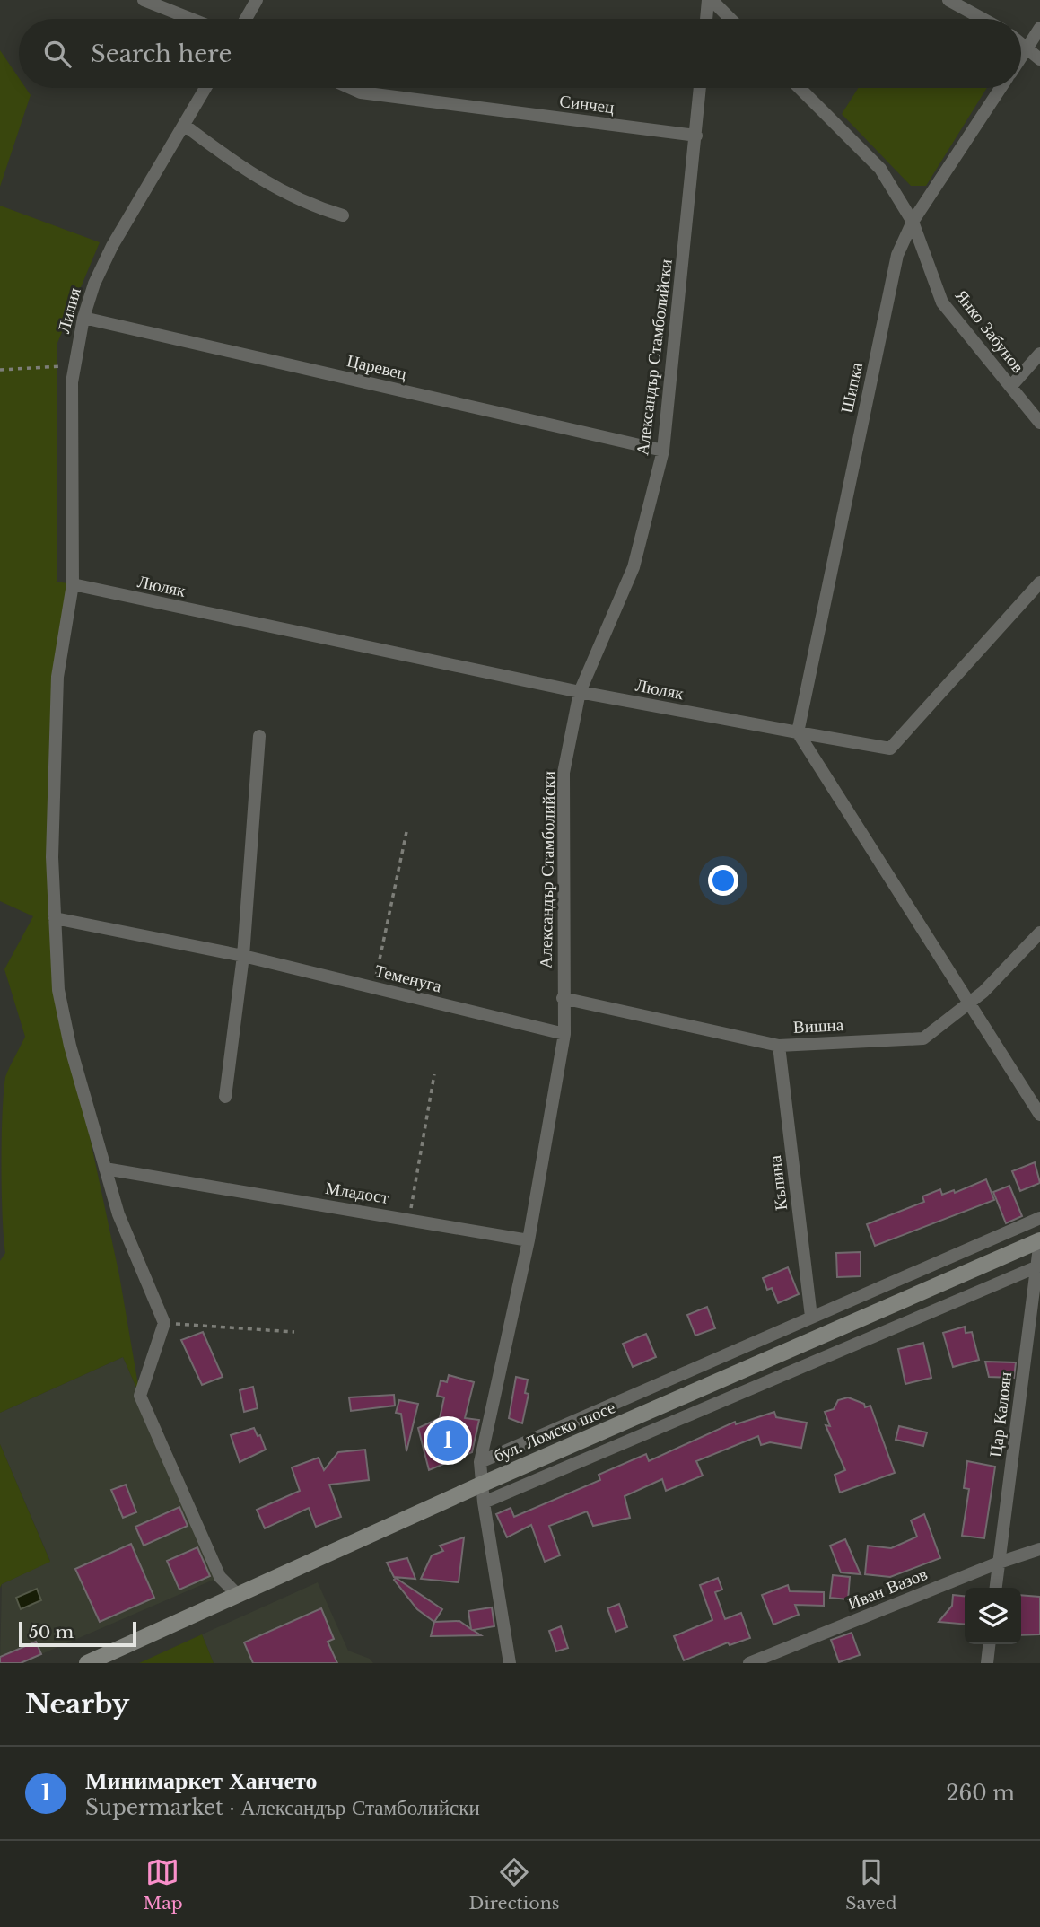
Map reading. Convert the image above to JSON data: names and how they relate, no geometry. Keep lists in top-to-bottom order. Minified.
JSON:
{"streets":{"main road":["бул. Ломско шосе"],"street":["Синчец","Лилия","Янко Забунов","Александър Стамболийски","Царевец","Шипка","Люляк","Теменуга","Вишна","Къпина","Младост","Цар Калоян","Иван Вазов"]},"crossings":[["Синчец","Александър Стамболийски"],["Лилия","Царевец"],["Лилия","Люляк"],["Лилия","Теменуга"],["Лилия","Младост"],["Янко Забунов","Шипка"],["Александър Стамболийски","Царевец"],["Александър Стамболийски","Люляк"],["Александър Стамболийски","Теменуга"],["Александър Стамболийски","Вишна"],["Александър Стамболийски","Младост"],["Александър Стамболийски","бул. Ломско шосе"],["Шипка","Люляк"],["Вишна","Къпина"],["Цар Калоян","бул. Ломско шосе"],["Цар Калоян","Иван Вазов"]],"scale_bar":"50 m","page":{"search":"Search here","pins":"1","scale":"50 m","heading":"Nearby","list":[{"mark":"1","name":"Минимаркет Ханчето","note":"Supermarket · Александър Стамболийски","value":"260 m"}],"nav":["Map","Directions","Saved"]}}
